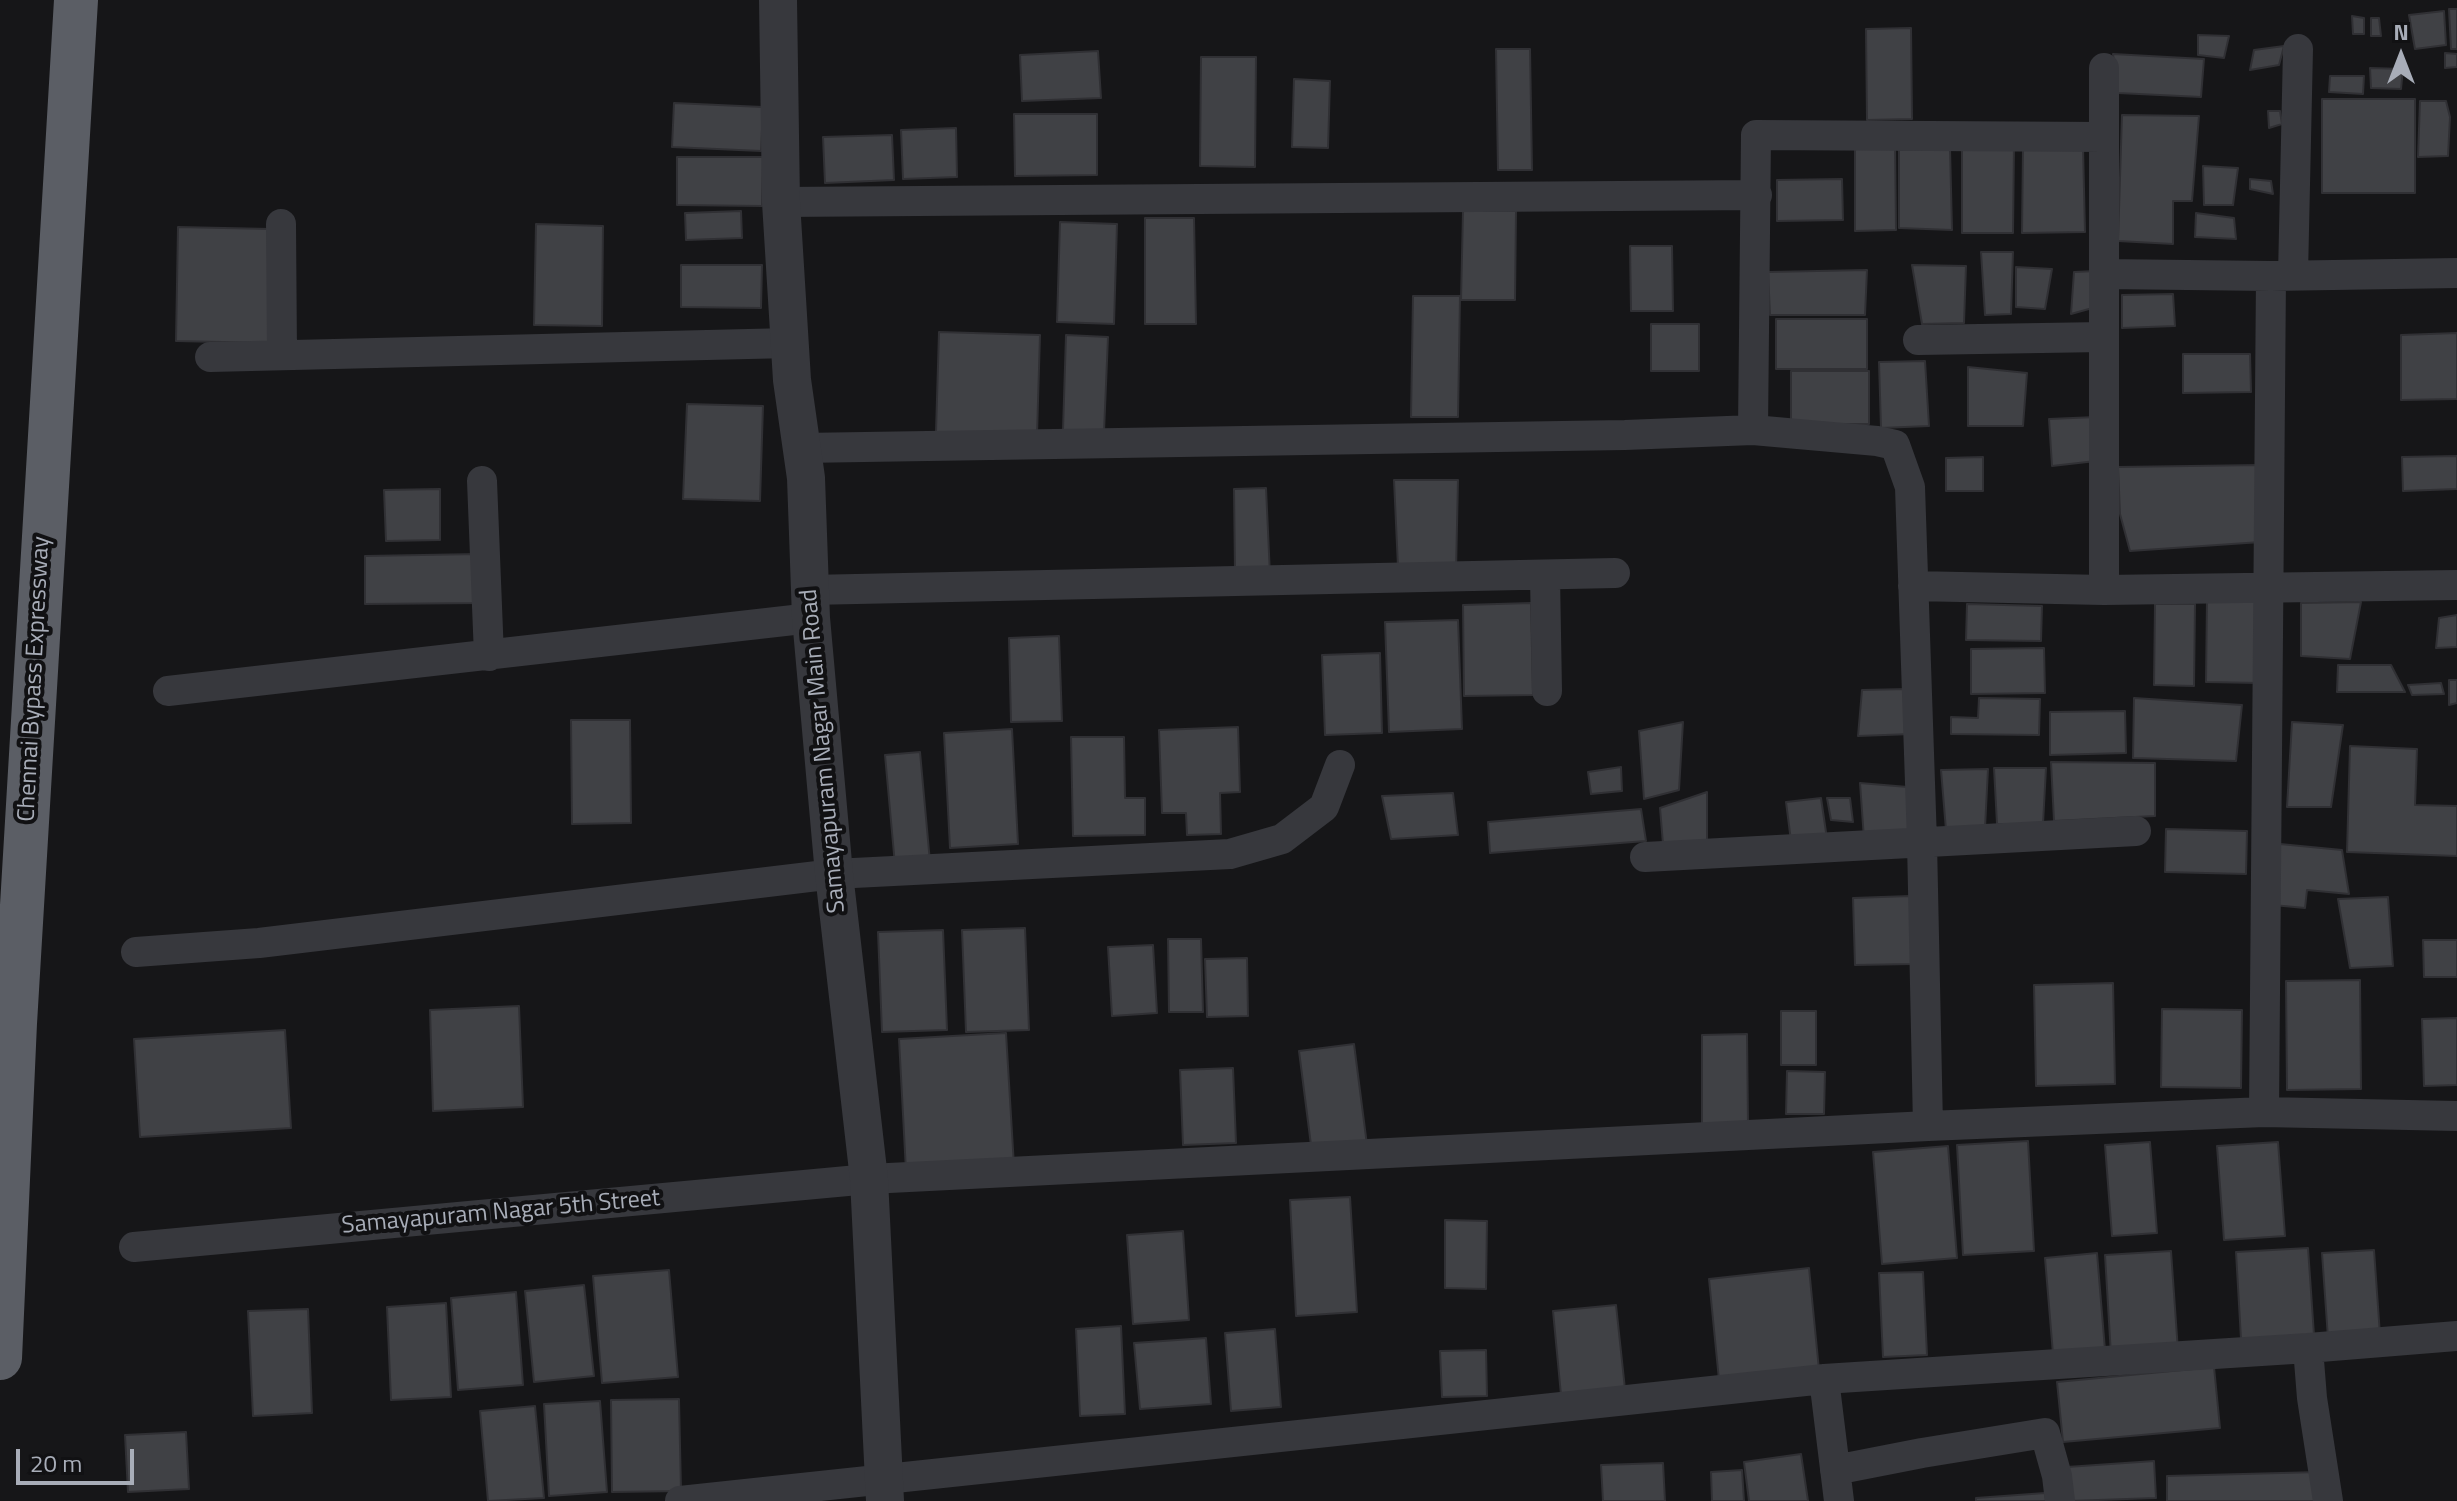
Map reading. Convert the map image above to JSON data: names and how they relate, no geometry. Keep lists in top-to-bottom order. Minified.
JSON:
{"streets":{"highway":["Chennai Bypass Expressway"],"street":["Samayapuram Nagar Main Road","Samayapuram Nagar 5th Street"]},"crossings":[["Samayapuram Nagar Main Road","Samayapuram Nagar 5th Street"]],"scale_bar":"20 m","north":"top"}
